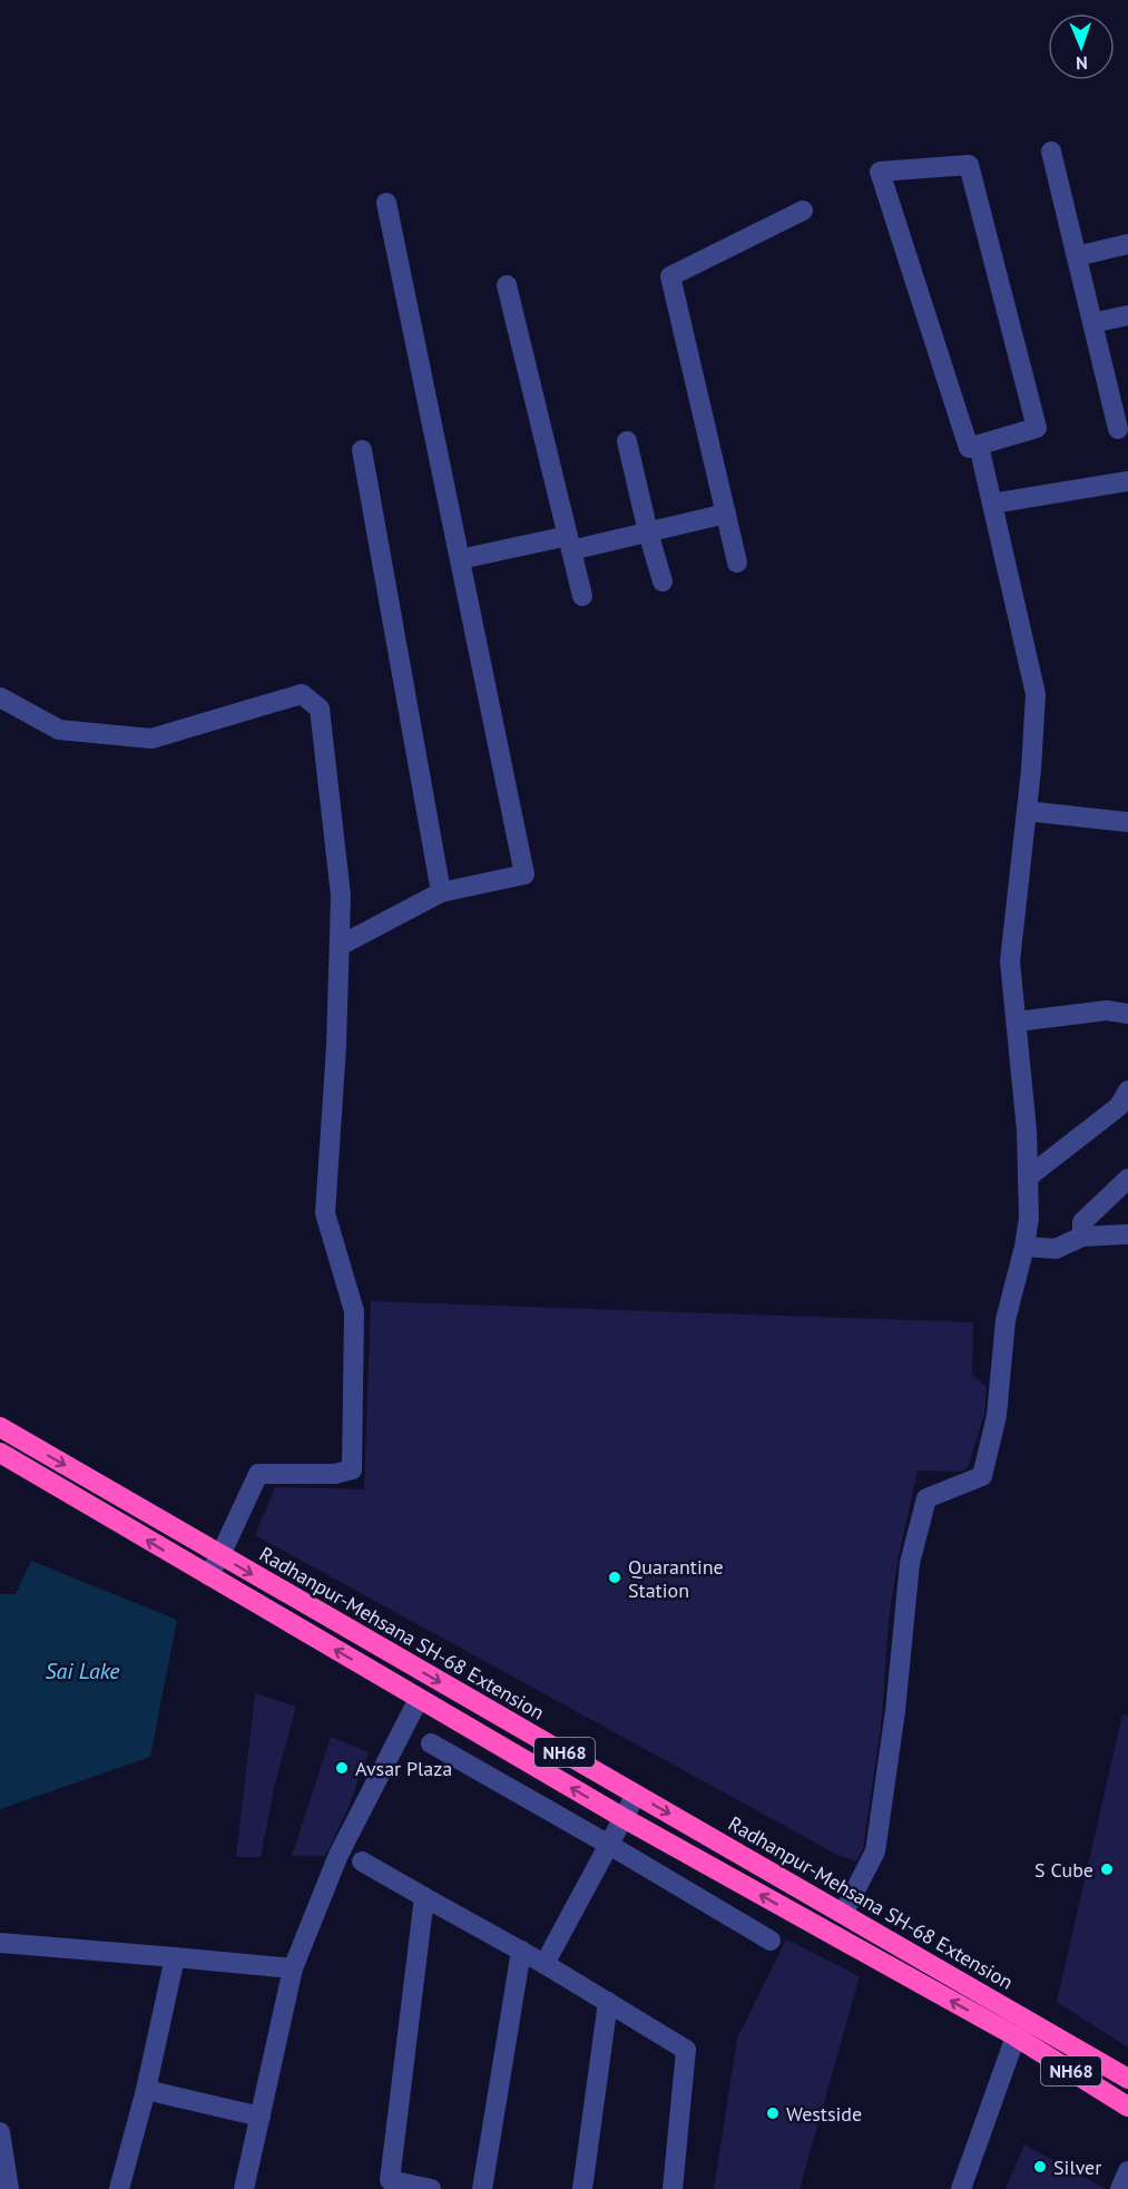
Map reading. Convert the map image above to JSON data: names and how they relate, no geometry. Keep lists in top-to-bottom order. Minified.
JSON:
{"streets":{"highway":["Radhanpur-Mehsana SH-68 Extension","NH68"]},"water":["Sai Lake"],"places":["Quarantine Station","Avsar Plaza","S Cube","Westside","Silver"],"north":"bottom"}
